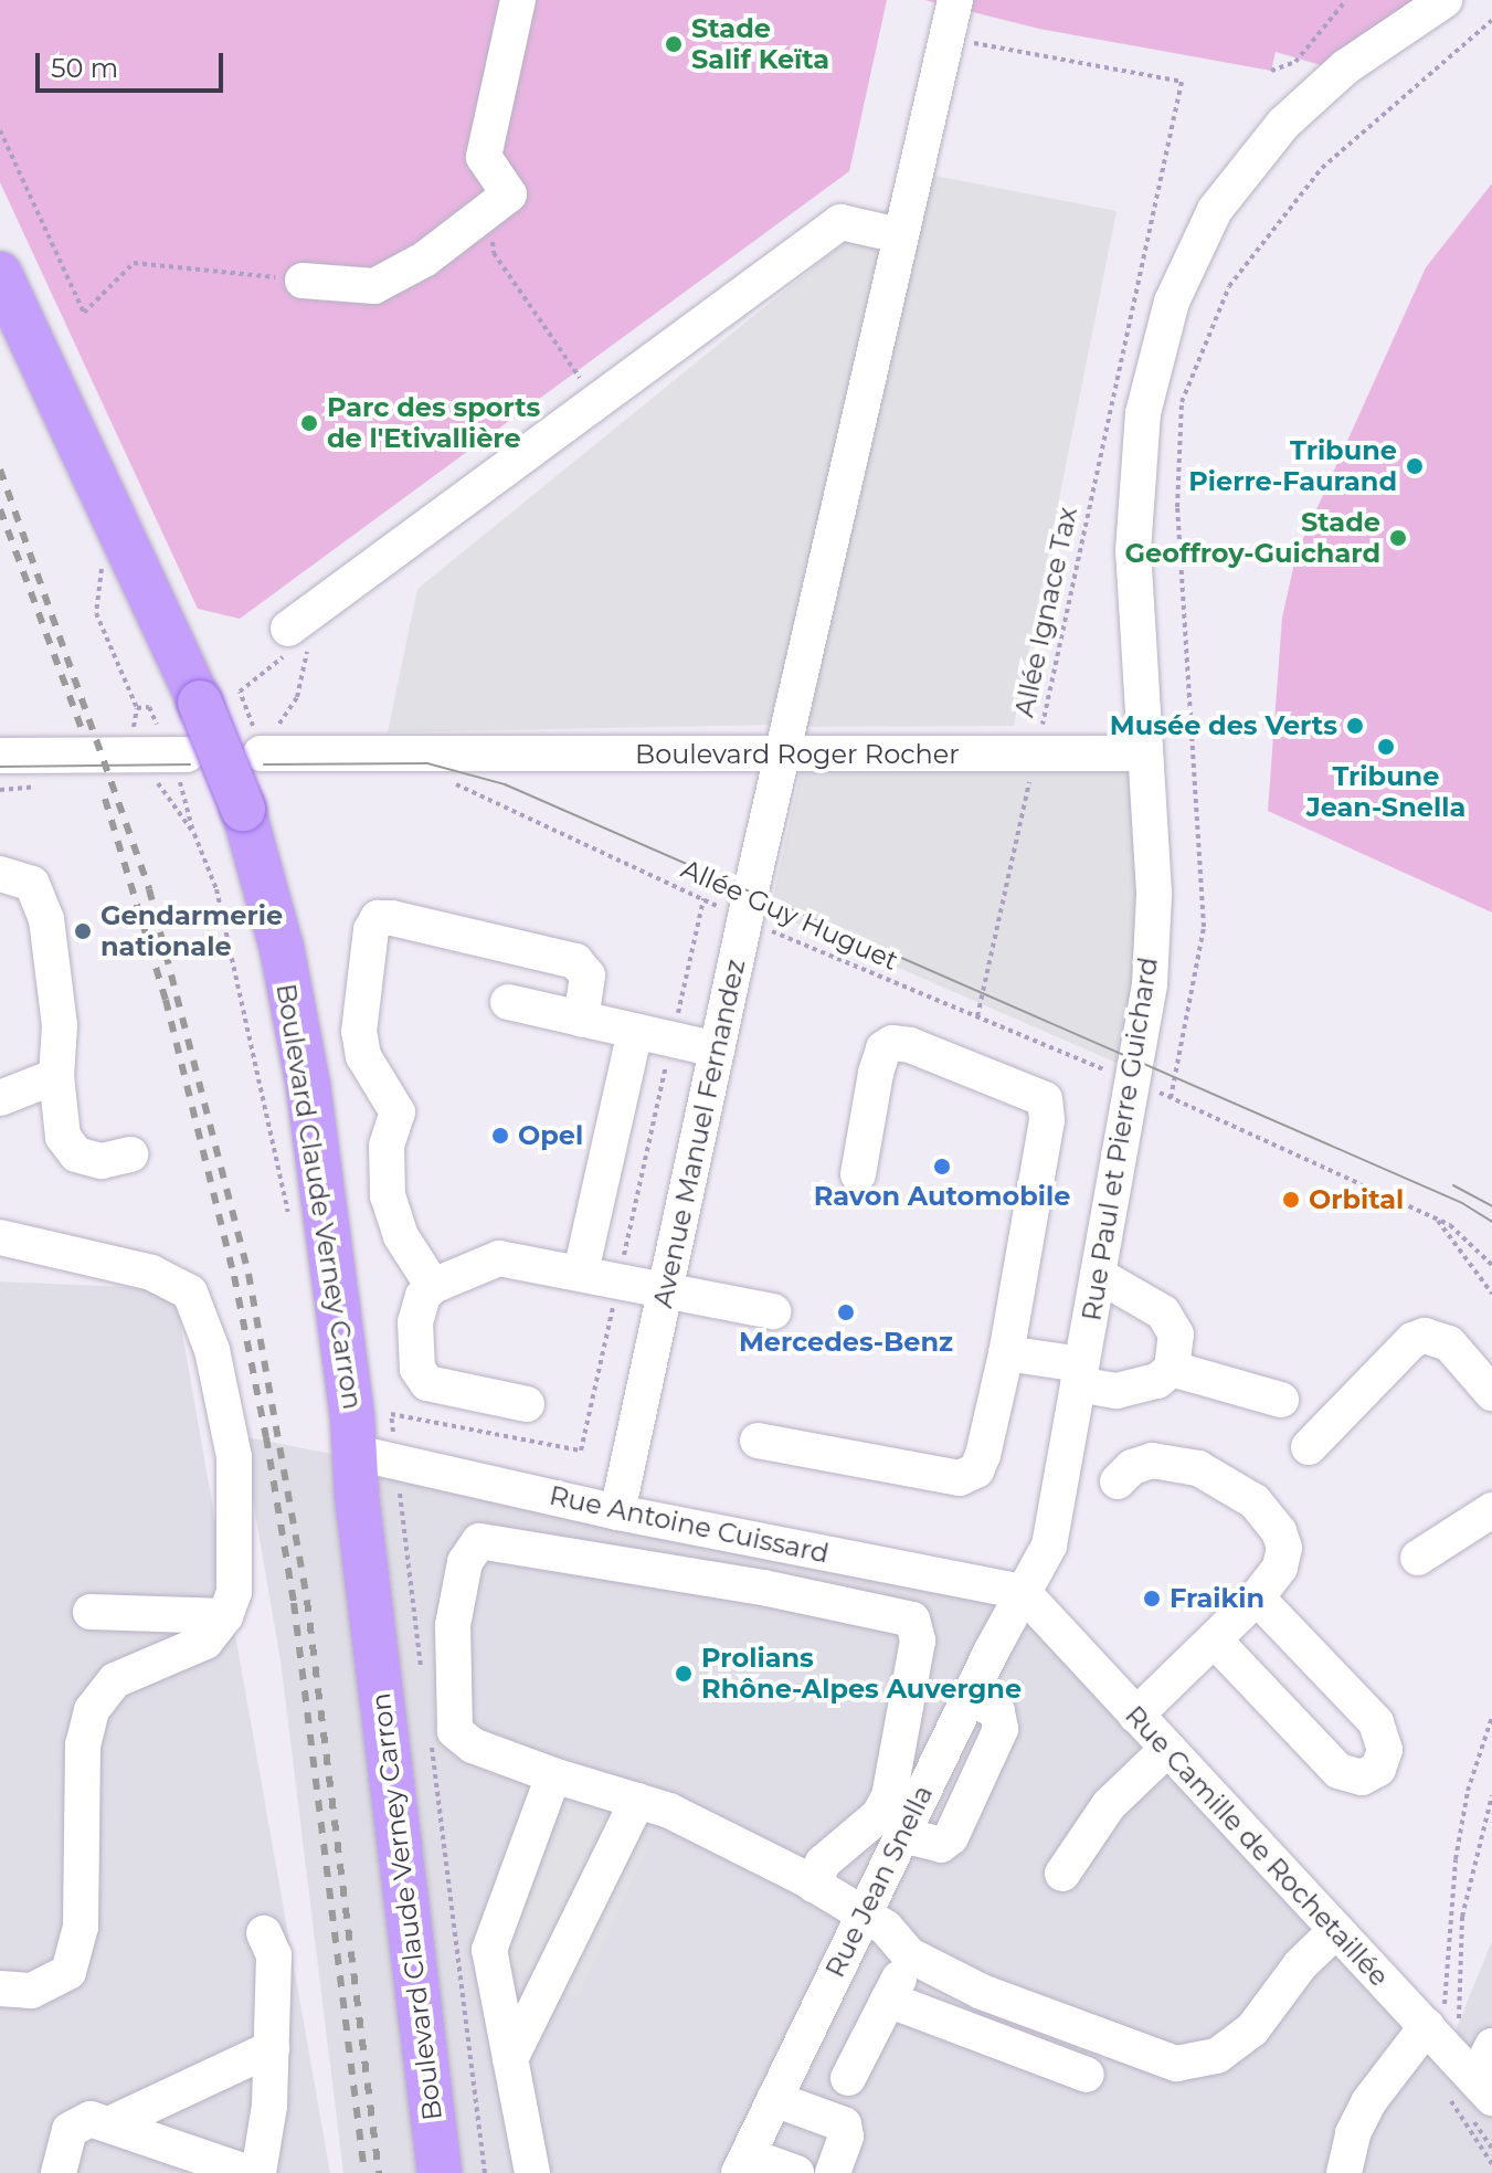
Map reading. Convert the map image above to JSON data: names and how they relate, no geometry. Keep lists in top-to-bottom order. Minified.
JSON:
{"streets":{"main road":["Boulevard Claude Verney Carron"],"street":["Boulevard Roger Rocher","Avenue Manuel Fernandez","Rue Paul et Pierre Guichard","Rue Antoine Cuissard","Rue Camille de Rochetaillée","Rue Jean Snella"],"path":["Allée Ignace Tax","Allée Guy Huguet"]},"crossings":[["Allée Ignace Tax","Boulevard Roger Rocher"],["Allée Ignace Tax","Allée Guy Huguet"],["Allée Ignace Tax","Avenue Manuel Fernandez"],["Boulevard Roger Rocher","Allée Guy Huguet"],["Boulevard Roger Rocher","Avenue Manuel Fernandez"],["Boulevard Roger Rocher","Rue Paul et Pierre Guichard"],["Allée Guy Huguet","Avenue Manuel Fernandez"],["Allée Guy Huguet","Rue Paul et Pierre Guichard"],["Avenue Manuel Fernandez","Rue Antoine Cuissard"],["Rue Paul et Pierre Guichard","Rue Antoine Cuissard"],["Rue Paul et Pierre Guichard","Rue Camille de Rochetaillée"],["Rue Paul et Pierre Guichard","Rue Jean Snella"],["Boulevard Claude Verney Carron","Rue Antoine Cuissard"],["Rue Antoine Cuissard","Rue Camille de Rochetaillée"],["Rue Antoine Cuissard","Rue Jean Snella"],["Rue Camille de Rochetaillée","Rue Jean Snella"]],"places":["Stade Salif Keïta","Parc des sports de l'Etivallière","Tribune Pierre-Faurand","Stade Geoffroy-Guichard","Musée des Verts","Tribune Jean-Snella","Gendarmerie nationale","Opel","Ravon Automobile","Orbital","Mercedes-Benz","Fraikin","Prolians Rhône-Alpes Auvergne"],"scale_bar":"50 m"}
